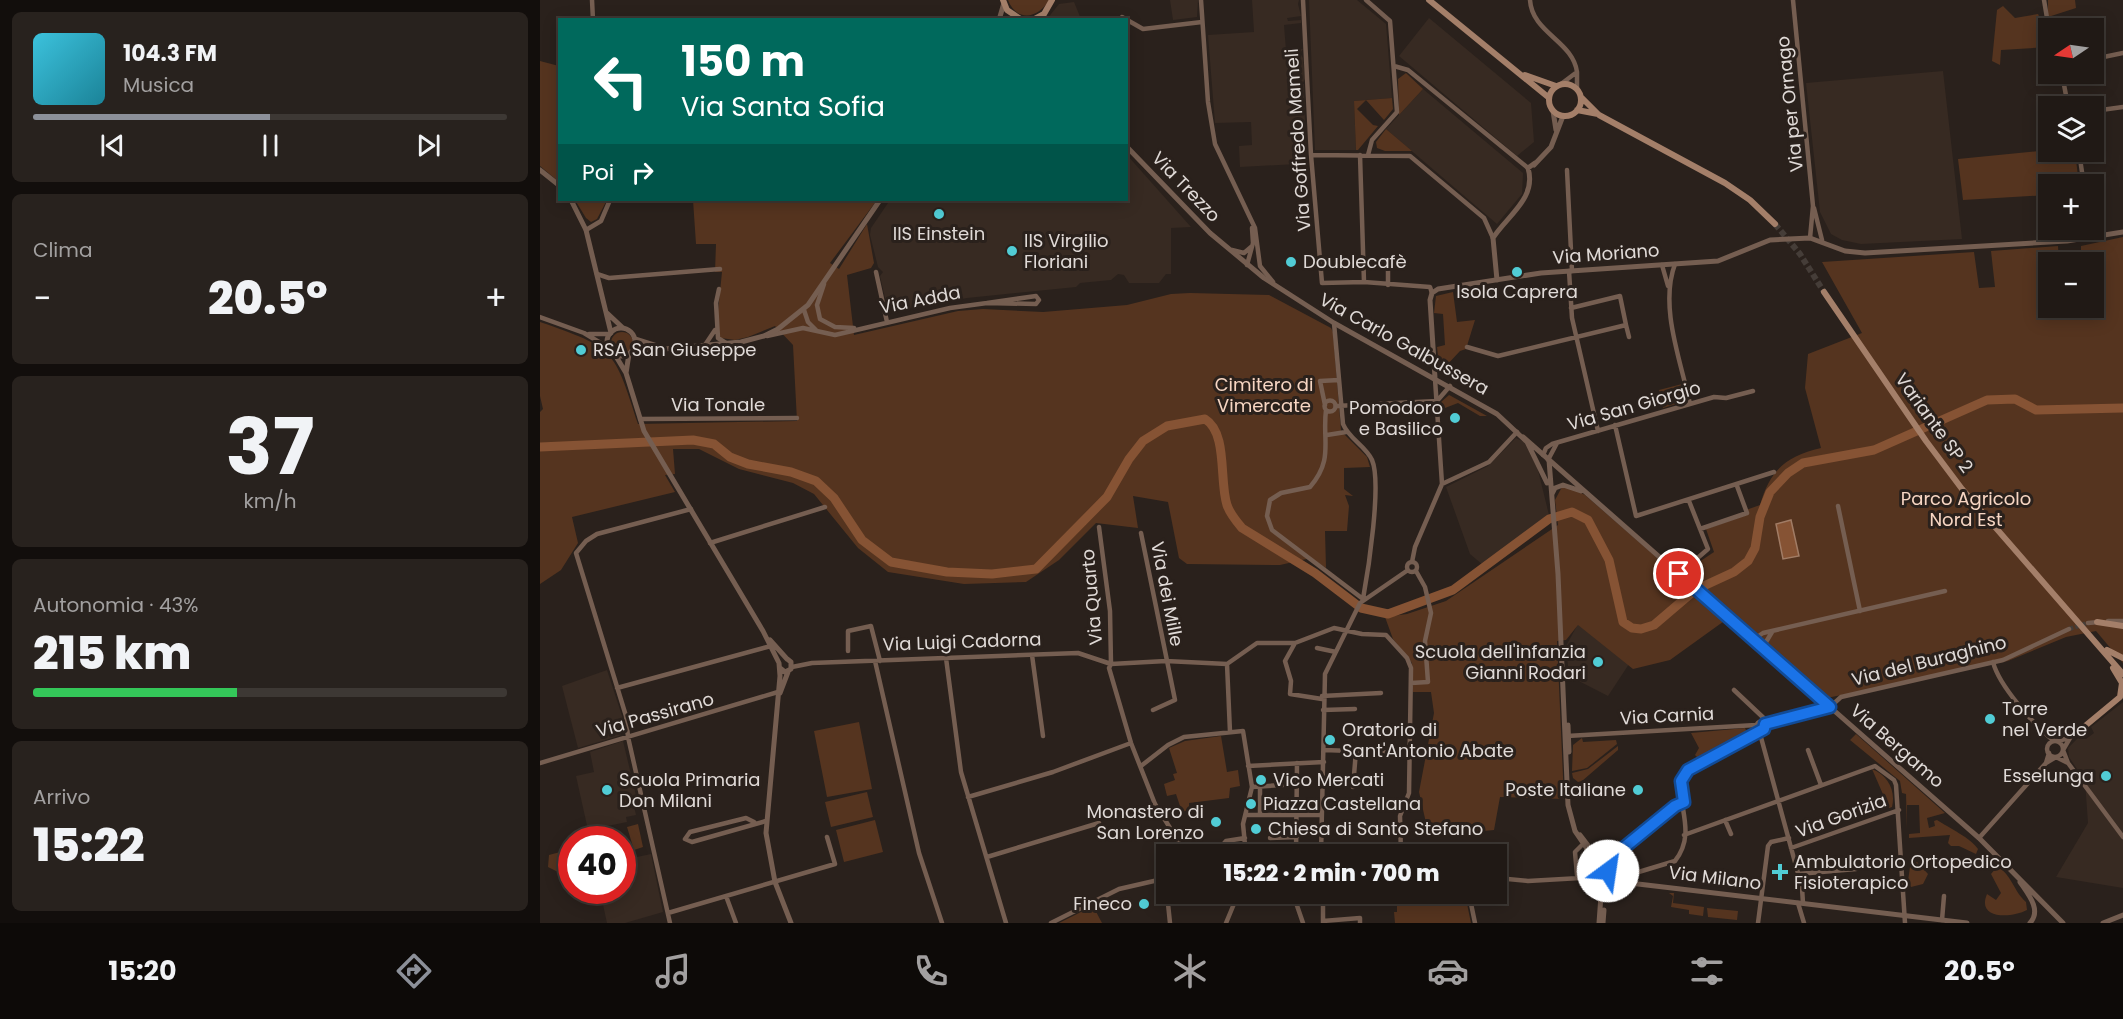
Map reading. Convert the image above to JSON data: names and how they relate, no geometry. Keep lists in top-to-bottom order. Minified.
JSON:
{"streets":{"main road":["Variante SP 2"],"street":["Via per Ornago","Via Goffredo Mameli","Via Trezzo","Via Moriano","Via Adda","Via Carlo Galbussera","Via Tonale","Via San Giorgio","Via dei Mille","Via Quarto","Via Luigi Cadorna","Via del Buraghino","Via Passirano","Via Carnia","Via Bergamo","Via Gorizia","Via Milano"]},"crossings":[["Via per Ornago","Via Moriano"],["Via Trezzo","Via Carlo Galbussera"],["Via Carlo Galbussera","Via San Giorgio"],["Via Carlo Galbussera","Via Carnia"],["Via Carlo Galbussera","Via Bergamo"],["Via Carlo Galbussera","Via Milano"],["Via San Giorgio","Via Bergamo"],["Via Quarto","Via Luigi Cadorna"],["Via del Buraghino","Via Bergamo"]],"parks":["Cimitero di Vimercate","Parco Agricolo Nord Est"],"places":{"other":["IIS Einstein","IIS Virgilio Floriani","Doublecafè","Isola Caprera","RSA San Giuseppe","Pomodoro e Basilico","Scuola dell'infanzia Gianni Rodari","Torre nel Verde","Oratorio di Sant'Antonio Abate","Esselunga","Vico Mercati","Scuola Primaria Don Milani","Poste Italiane","Piazza Castellana","Monastero di San Lorenzo","Chiesa di Santo Stefano","Fineco"],"health":["Ambulatorio Ortopedico Fisioterapico"]},"north":"left","page":{"map_buttons":["+","−"],"turn":["150 m","Via Santa Sofia"],"song":["104.3 FM","Musica"],"then":"Poi","tile":["Clima",["37","km/h"],["Autonomia · 43%","215 km"],["Arrivo","15:22"]],"heat":["−","20.5°","+"],"limit":"40","trip":"15:22 · 2 min · 700 m","tabs":["15:20","20.5°"]}}
